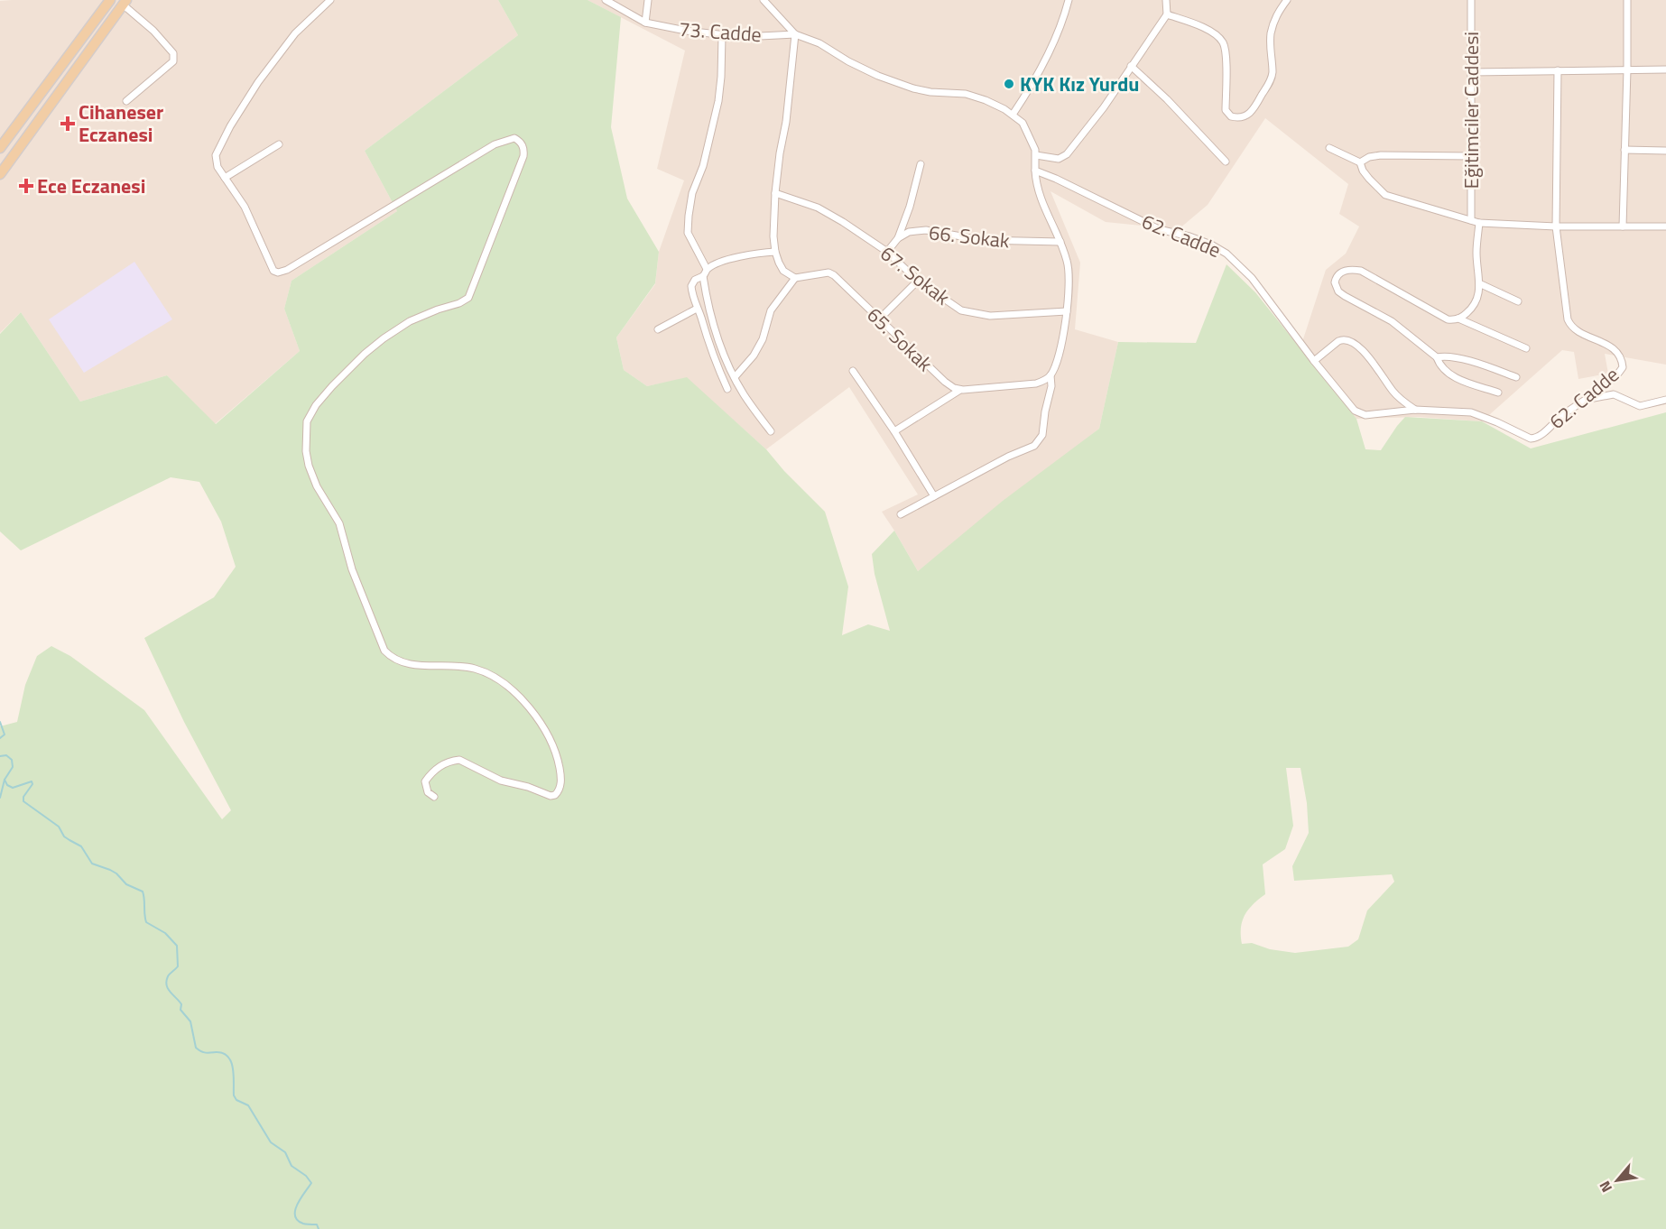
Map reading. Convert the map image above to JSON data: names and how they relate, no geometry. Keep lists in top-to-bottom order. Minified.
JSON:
{"streets":{"street":["73. Cadde","Eğitimciler Caddesi","62. Cadde","66. Sokak","67. Sokak","65. Sokak"]},"crossings":[["66. Sokak","67. Sokak"]],"places":{"other":["KYK Kız Yurdu"],"health":["Cihaneser Eczanesi","Ece Eczanesi"]},"north":"bottom left"}
